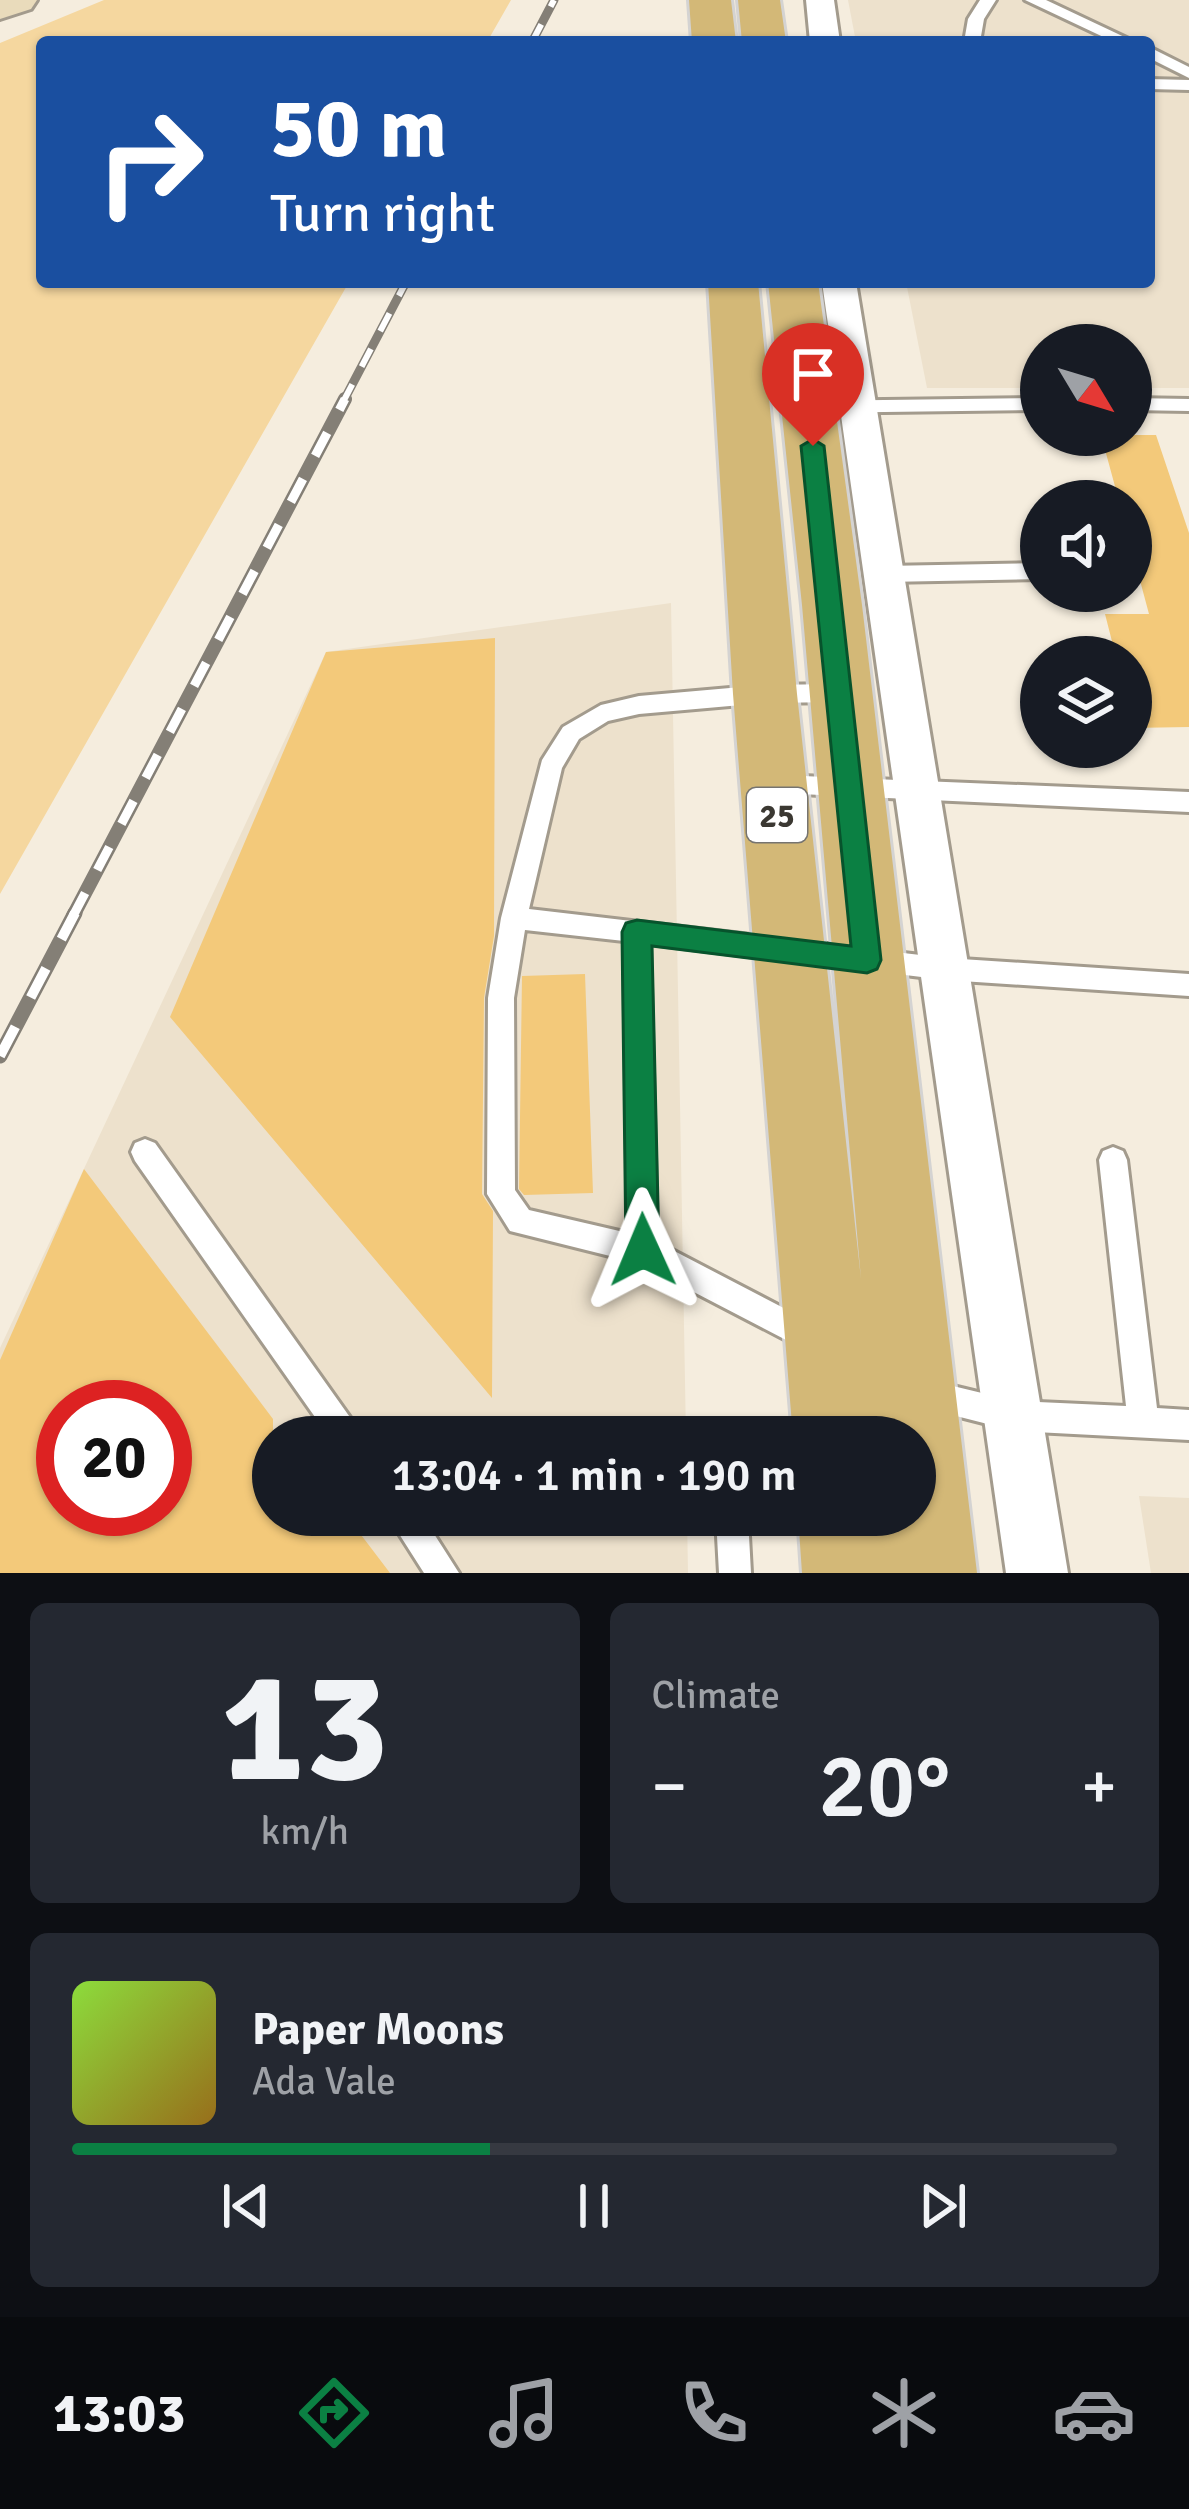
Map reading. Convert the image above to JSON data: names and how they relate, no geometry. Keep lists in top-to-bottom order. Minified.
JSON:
{"streets":{"main road":["25"]},"north":"bottom right","page":{"turn":["50 m","Turn right"],"limit":"20","trip":"13:04 · 1 min · 190 m","tile":[["13","km/h"],"Climate"],"heat":["−","20°","+"],"song":["Paper Moons","Ada Vale"],"tabs":"13:03"}}
